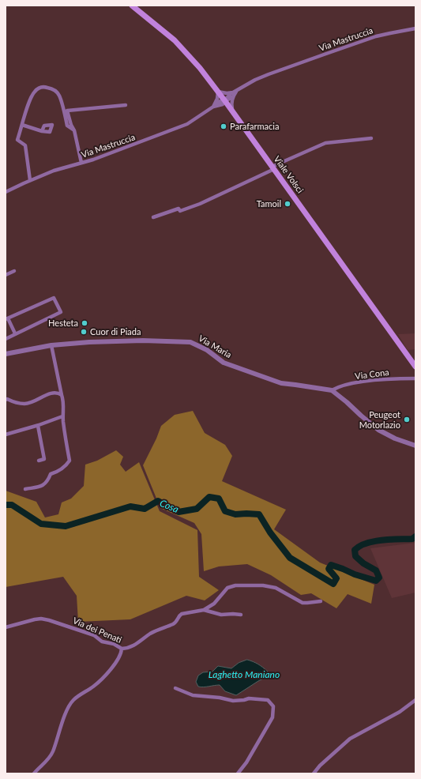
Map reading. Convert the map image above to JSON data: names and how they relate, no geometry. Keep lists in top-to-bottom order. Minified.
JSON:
{"streets":{"main road":["Viale Volsci"],"street":["Via Mastruccia","Via Maria","Via Cona","Via dei Penati"]},"crossings":[["Via Mastruccia","Viale Volsci"],["Via Maria","Via Cona"]],"water":["Cosa","Laghetto Maniano"],"places":["Parafarmacia","Tamoil","Hesteta","Cuor di Piada","Peugeot Motorlazio"]}
